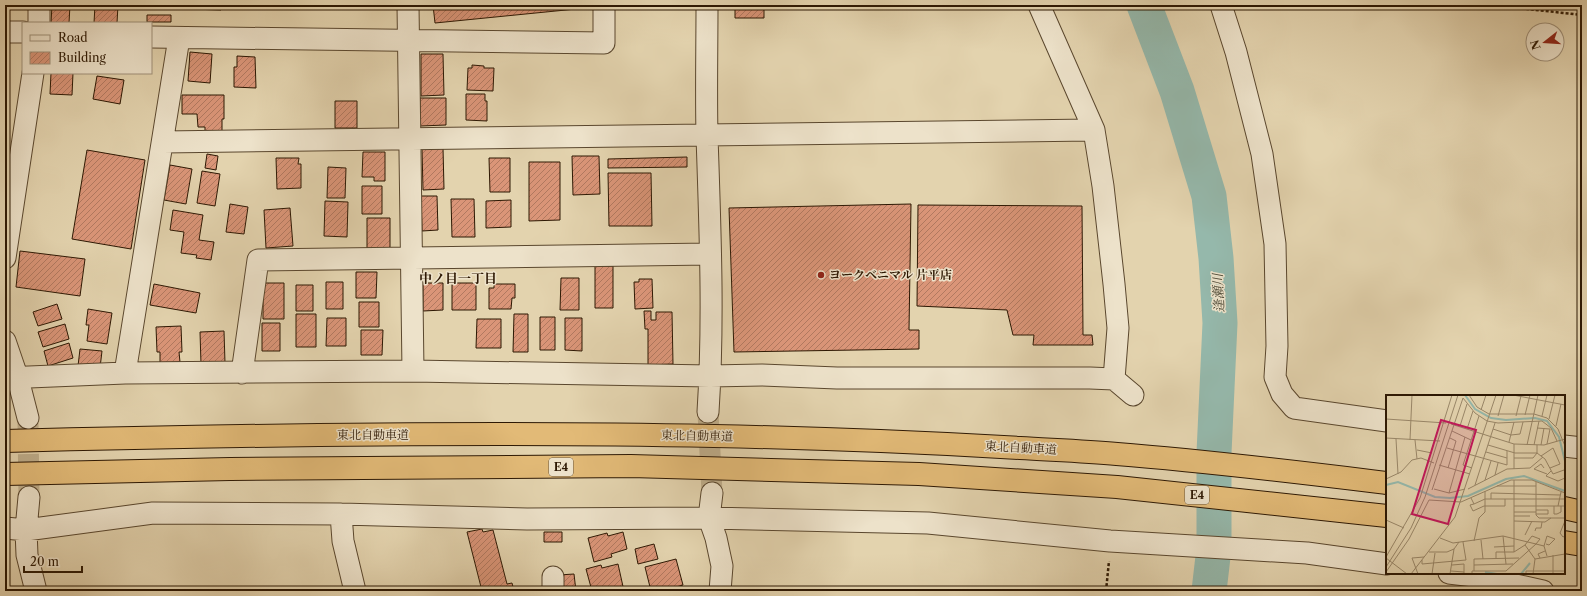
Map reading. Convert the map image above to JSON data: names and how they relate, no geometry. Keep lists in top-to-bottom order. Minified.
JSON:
{"streets":{"highway":["東北自動車道","E4"]},"districts":["中ノ目一丁目"],"water":["逢瀬川"],"places":["ヨークベニマル 片平店"],"legend":["Road","Building"],"scale_bar":"20 m","north":"left"}
